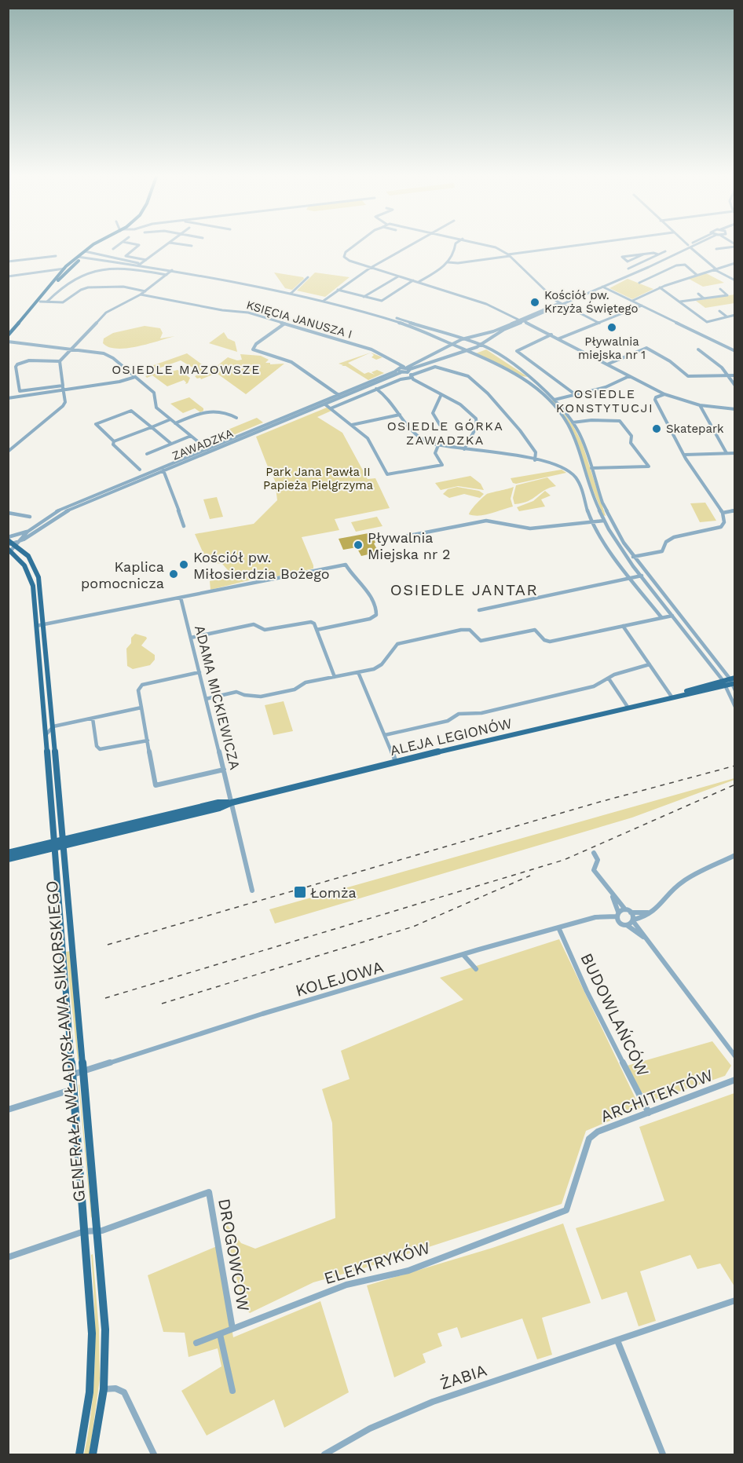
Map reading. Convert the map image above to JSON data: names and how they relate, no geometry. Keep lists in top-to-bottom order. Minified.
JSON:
{"streets":{"main road":["ALEJA LEGIONÓW","GENERAŁA WŁADYSŁAWA SIKORSKIEGO"],"street":["KSIĘCIA JANUSZA I","ZAWADZKA","ADAMA MICKIEWICZA","KOLEJOWA","BUDOWLAŃCÓW","ARCHITEKTÓW","DROGOWCÓW","ELEKTRYKÓW","ŻABIA"]},"crossings":[["KSIĘCIA JANUSZA I","ZAWADZKA"],["ZAWADZKA","GENERAŁA WŁADYSŁAWA SIKORSKIEGO"],["ADAMA MICKIEWICZA","ALEJA LEGIONÓW"],["ALEJA LEGIONÓW","GENERAŁA WŁADYSŁAWA SIKORSKIEGO"],["KOLEJOWA","BUDOWLAŃCÓW"],["KOLEJOWA","GENERAŁA WŁADYSŁAWA SIKORSKIEGO"],["BUDOWLAŃCÓW","ARCHITEKTÓW"],["GENERAŁA WŁADYSŁAWA SIKORSKIEGO","DROGOWCÓW"],["ARCHITEKTÓW","ELEKTRYKÓW"],["DROGOWCÓW","ELEKTRYKÓW"]],"districts":["OSIEDLE MAZOWSZE","OSIEDLE KONSTYTUCJI","OSIEDLE GÓRKA ZAWADZKA","OSIEDLE JANTAR"],"parks":["Park Jana Pawła II Papieża Pielgrzyma"],"places":{"other":["Kościół pw. Krzyża Świętego","Pływalnia miejska nr 1","Skatepark","Pływalnia Miejska nr 2","Kościół pw. Miłosierdzia Bożego","Kaplica pomocnicza"],"transit":["Łomża"]}}
